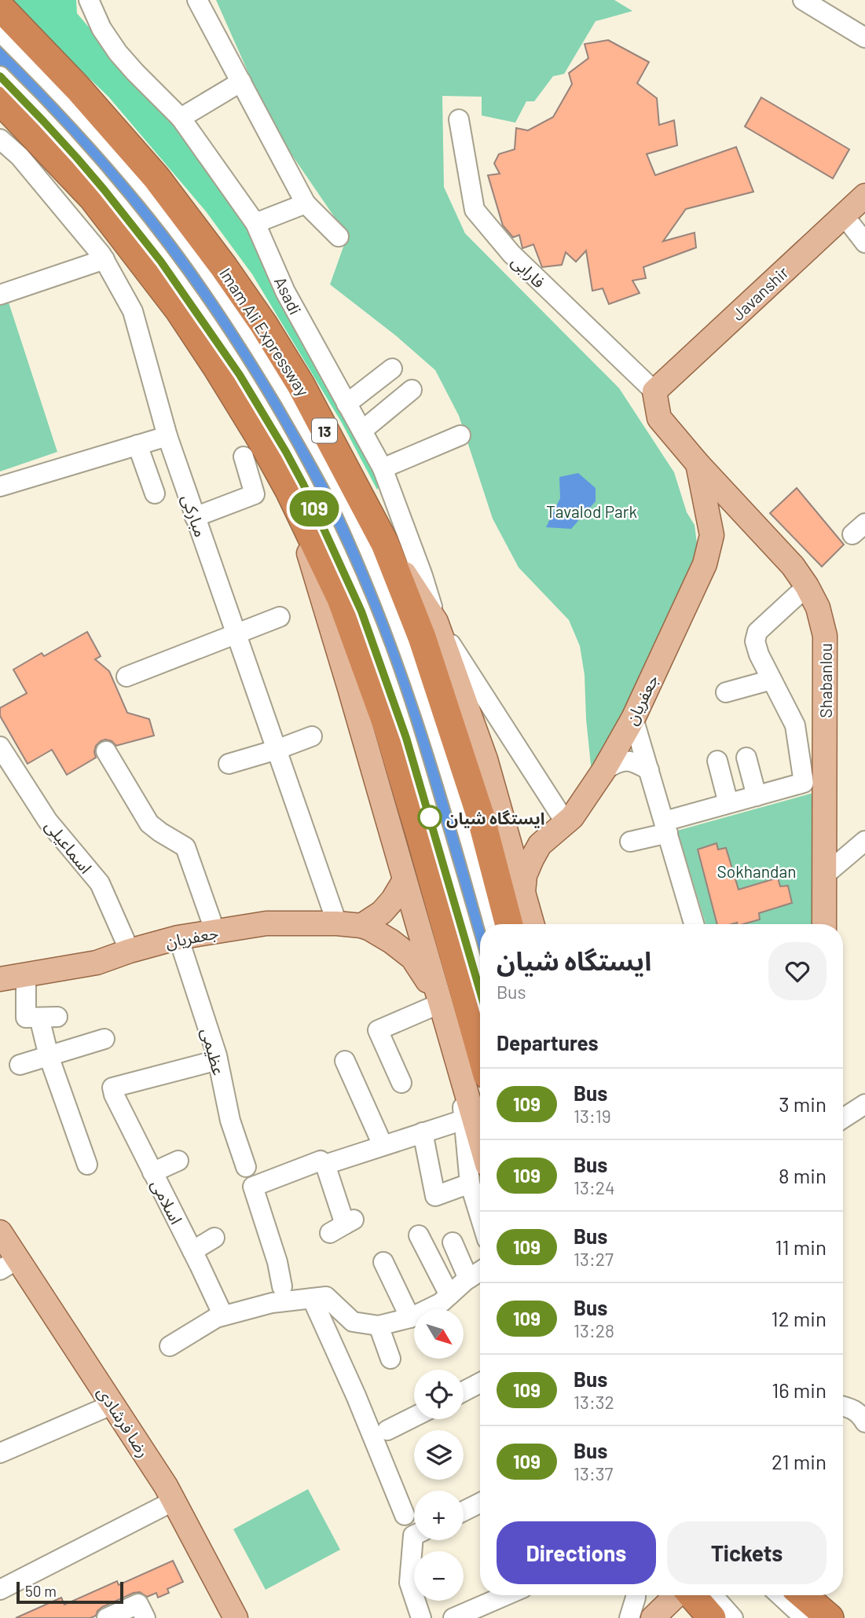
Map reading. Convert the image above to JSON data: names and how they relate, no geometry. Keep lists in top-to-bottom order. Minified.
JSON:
{"streets":{"highway":["Imam Ali Expressway","13"],"main road":["Javanshir","Shabanlou","جعفریان","رضا فرشادی"],"street":["فارابی","Asadi","مبارکی","اسماعیلی","عظیمی","اسلامی"]},"crossings":[["فارابی","Javanshir"],["فارابی","Shabanlou"],["Javanshir","Shabanlou"],["Asadi","جعفریان"],["مبارکی","جعفریان"],["جعفریان","اسماعیلی"],["جعفریان","عظیمی"],["عظیمی","اسلامی"]],"parks":["Tavalod Park","Sokhandan"],"places":["ایستگاه شیان"],"lines":["bus line 109"],"scale_bar":"50 m","north":"bottom right","page":{"on_map":"109","heading":[["ایستگاه شیان","Bus"],"Departures"],"list":[{"mark":"109","name":"Bus","note":"13:19","value":"3 min"},{"mark":"109","name":"Bus","note":"13:24","value":"8 min"},{"mark":"109","name":"Bus","note":"13:27","value":"11 min"},{"mark":"109","name":"Bus","note":"13:28","value":"12 min"},{"mark":"109","name":"Bus","note":"13:32","value":"16 min"},{"mark":"109","name":"Bus","note":"13:37","value":"21 min"}],"map_buttons":["+","−"],"buttons":["Directions","Tickets"],"scale":"50 m"}}
